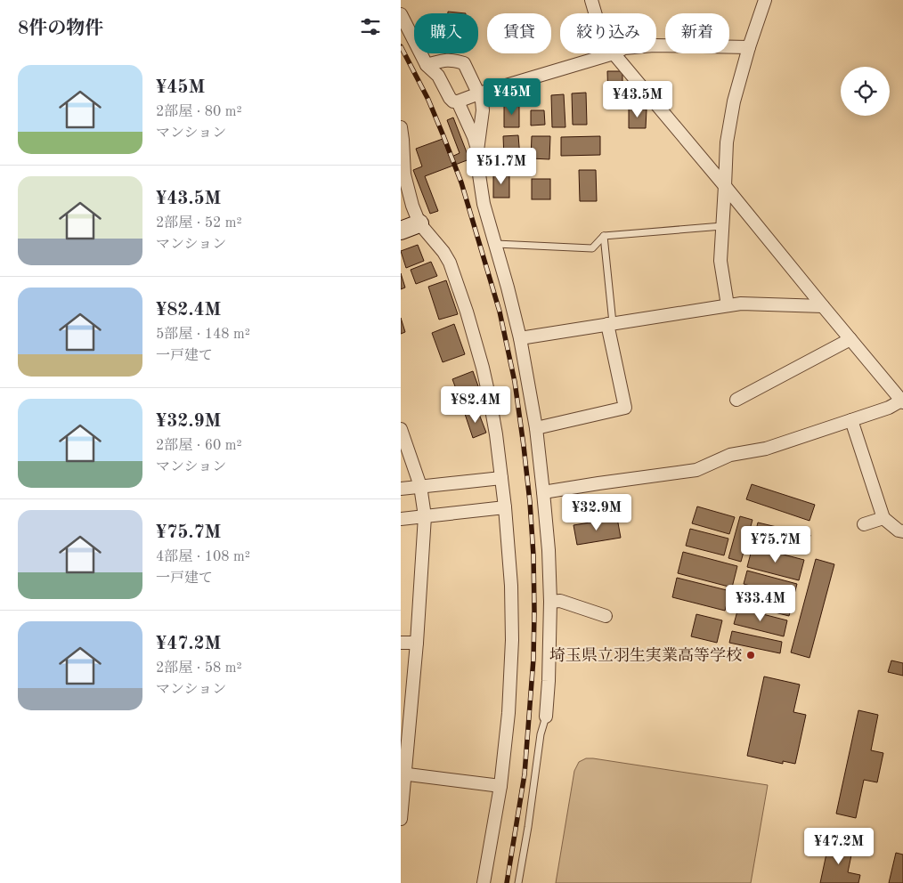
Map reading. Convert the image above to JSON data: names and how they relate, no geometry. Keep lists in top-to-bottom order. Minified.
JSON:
{"places":["埼玉県立羽生実業高等学校"],"page":{"heading":"8件の物件","chip":["購入","賃貸","絞り込み","新着"],"list":[{"name":"¥45M","note":"2部屋 · 80 m² · マンション"},{"name":"¥43.5M","note":"2部屋 · 52 m² · マンション"},{"name":"¥82.4M","note":"5部屋 · 148 m² · 一戸建て"},{"name":"¥32.9M","note":"2部屋 · 60 m² · マンション"},{"name":"¥75.7M","note":"4部屋 · 108 m² · 一戸建て"},{"name":"¥47.2M","note":"2部屋 · 58 m² · マンション"}],"price":["¥45M","¥43.5M","¥51.7M","¥82.4M","¥32.9M","¥75.7M","¥33.4M","¥47.2M"]}}
